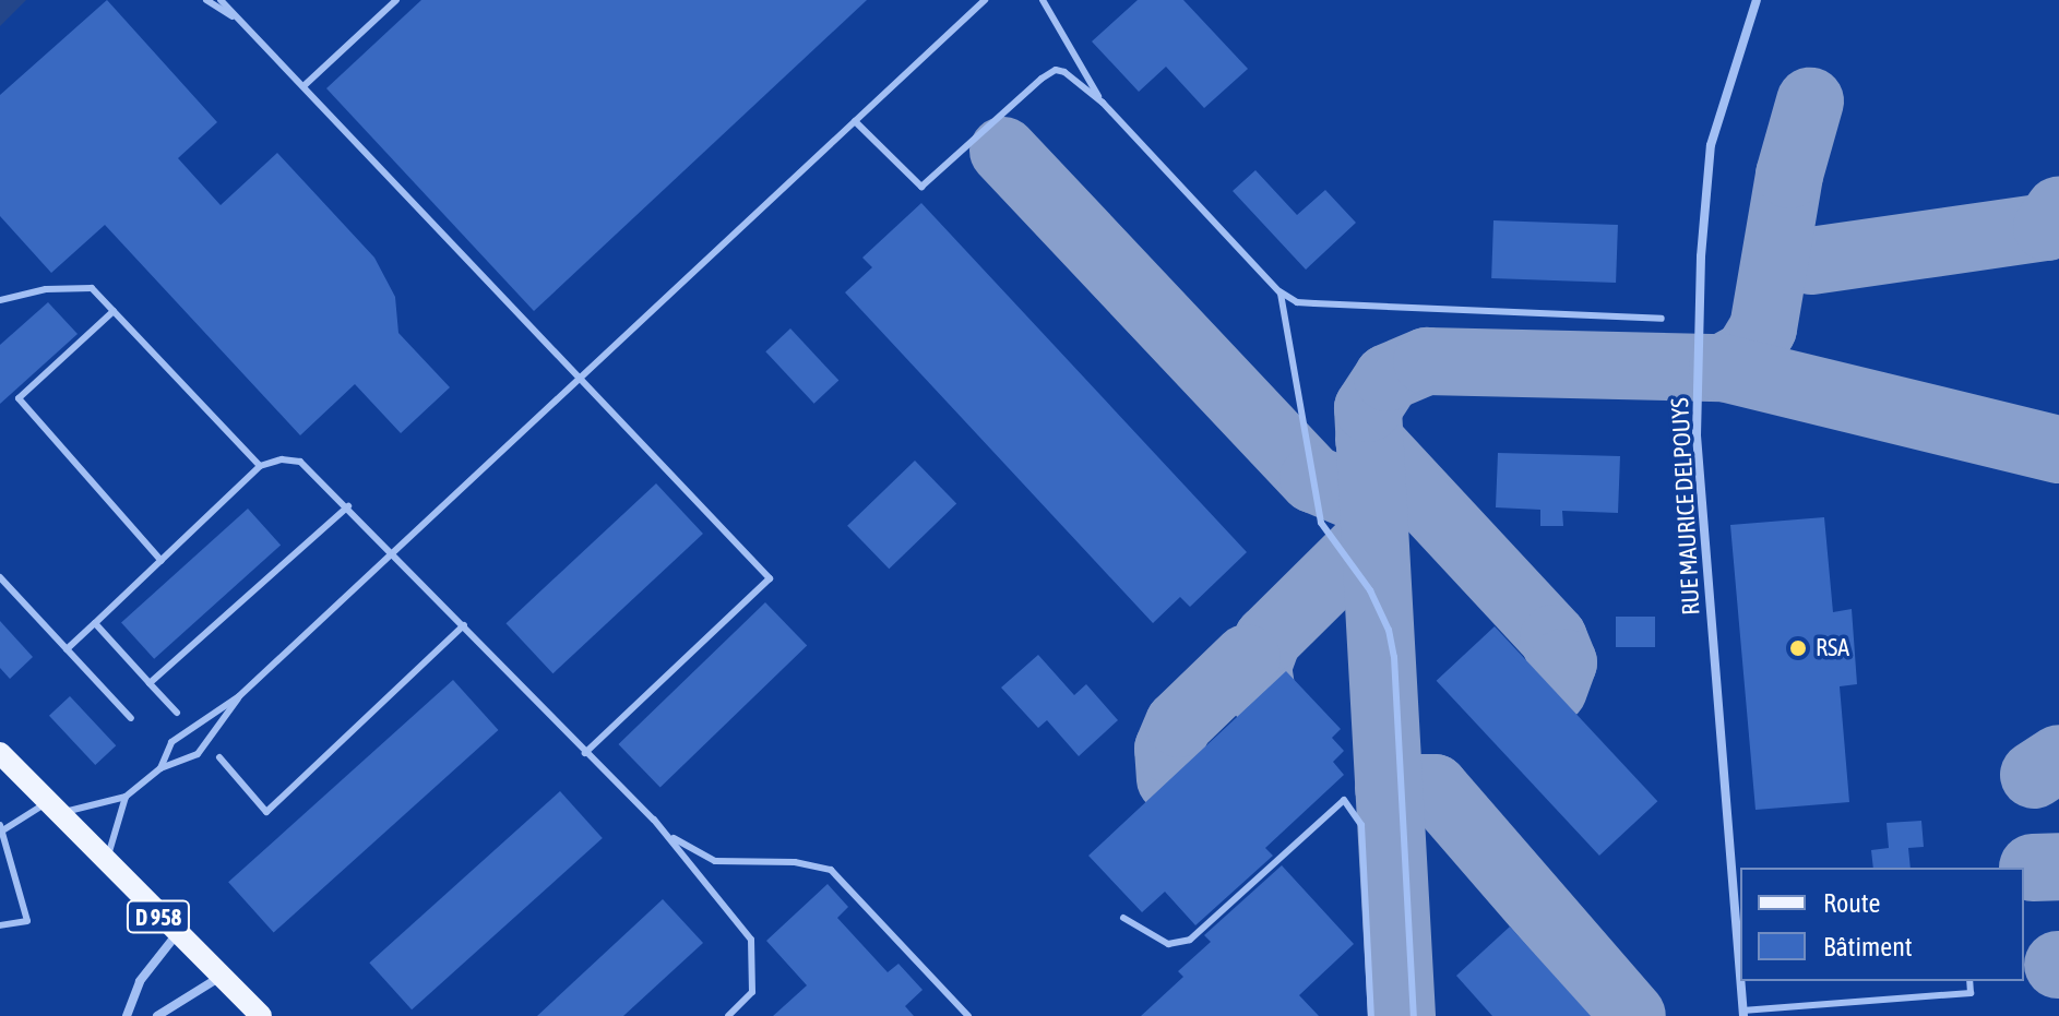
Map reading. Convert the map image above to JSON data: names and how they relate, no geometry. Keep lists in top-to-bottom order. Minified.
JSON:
{"streets":{"main road":["D 958"],"street":["RUE MAURICE DELPOUYS"]},"places":["RSA"],"legend":["Route","Bâtiment"]}
